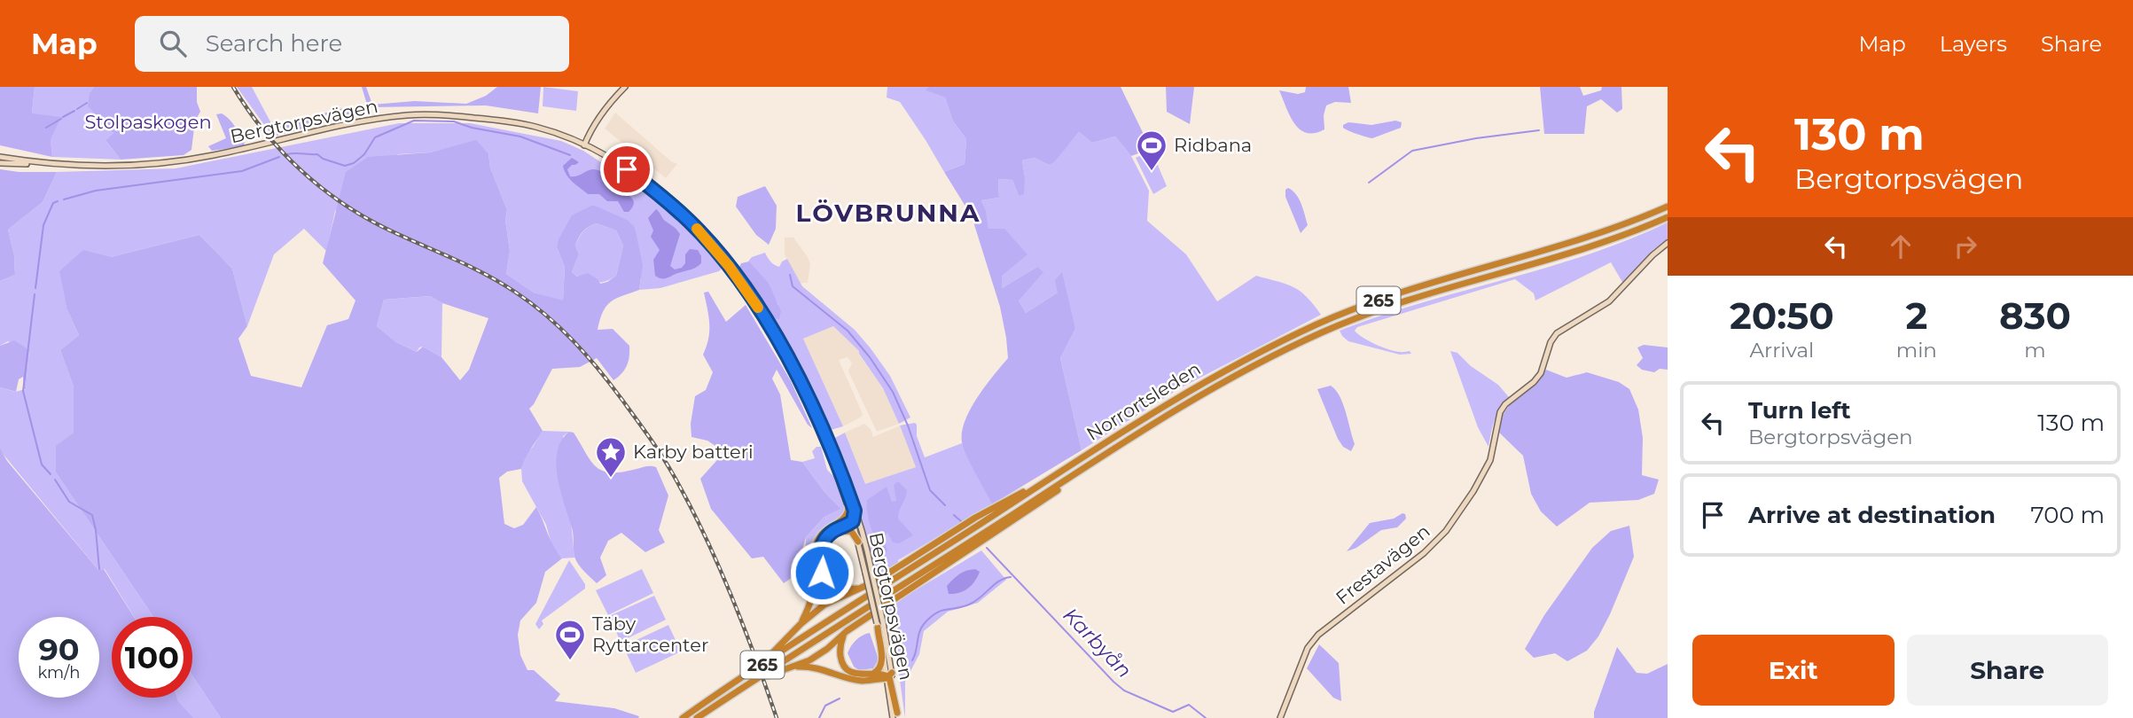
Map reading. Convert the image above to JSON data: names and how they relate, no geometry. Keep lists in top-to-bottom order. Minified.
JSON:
{"streets":{"highway":["265","Norrortsleden"],"main road":["Bergtorpsvägen","Frestavägen"]},"districts":["LÖVBRUNNA"],"water":["Karbyån"],"parks":["Stolpaskogen"],"places":{"sports":["Ridbana","Täby Ryttarcenter"],"place":["Karby batteri"]},"page":{"header":"Map","search":"Search here","nav":["Map","Layers","Share"],"turn":["130 m","Bergtorpsvägen"],"eta":["20:50","Arrival","2","min","830","m"],"list":[{"name":"Turn left","note":"Bergtorpsvägen","value":"130 m"},{"name":"Arrive at destination","value":"700 m"}],"speed":"90 km/h","limit":"100","buttons":["Exit","Share"]}}
